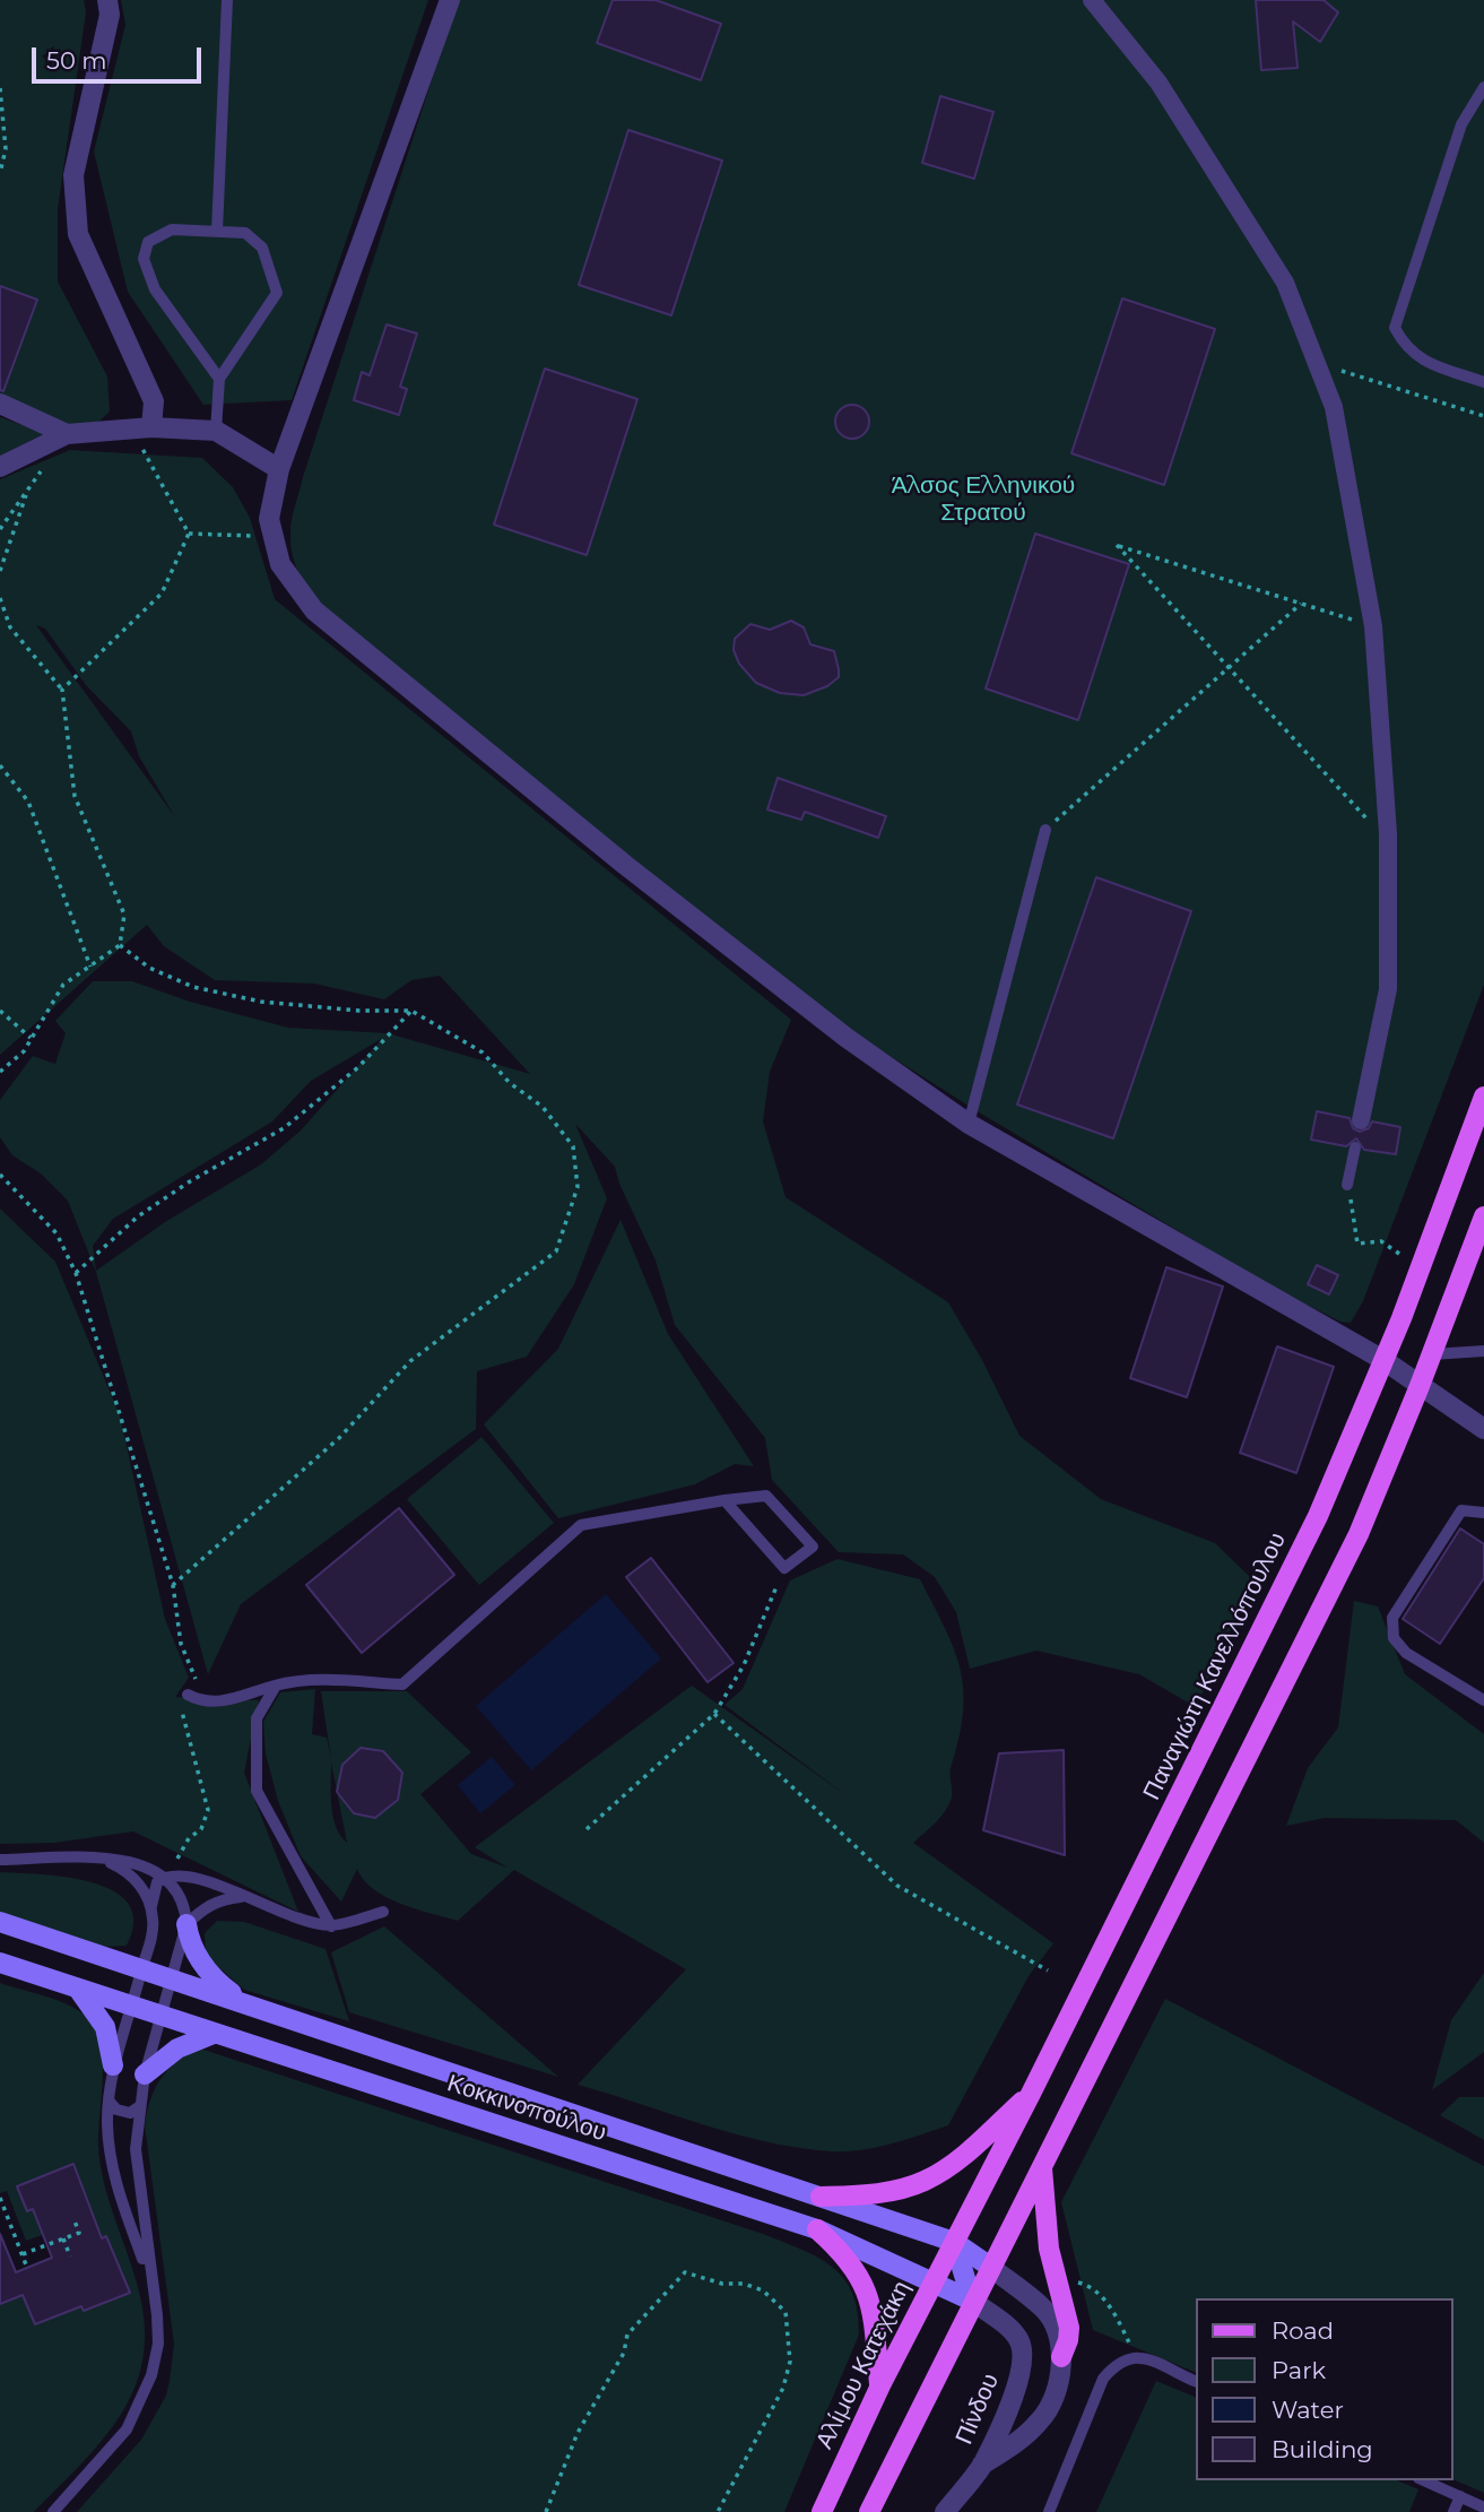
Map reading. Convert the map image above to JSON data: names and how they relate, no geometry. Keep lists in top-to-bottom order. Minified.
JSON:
{"streets":{"main road":["Παναγιώτη Κανελλόπουλου","Κοκκινοπούλου","Αλίμου Κατεχάκη"],"street":["Πίνδου"]},"crossings":[["Παναγιώτη Κανελλόπουλου","Κοκκινοπούλου"],["Παναγιώτη Κανελλόπουλου","Αλίμου Κατεχάκη"],["Κοκκινοπούλου","Αλίμου Κατεχάκη"],["Κοκκινοπούλου","Πίνδου"]],"parks":["Άλσος Ελληνικού Στρατού"],"legend":["Road","Park","Water","Building"],"scale_bar":"50 m"}
